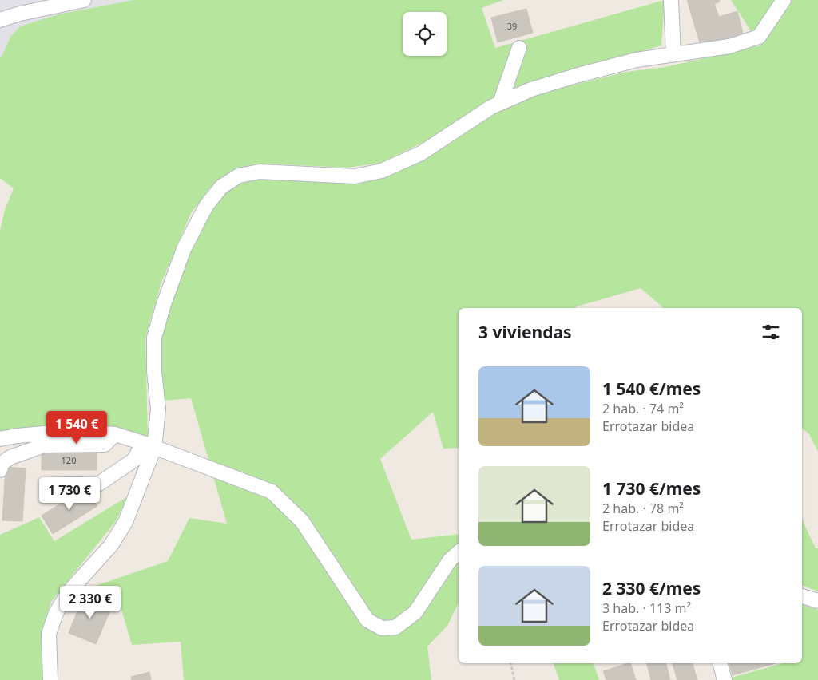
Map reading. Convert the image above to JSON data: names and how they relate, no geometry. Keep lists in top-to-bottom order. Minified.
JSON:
{"house_numbers":["39","120"],"page":{"heading":"3 viviendas","list":[{"name":"1 540 €/mes","note":"2 hab. · 74 m² · Errotazar bidea"},{"name":"1 730 €/mes","note":"2 hab. · 78 m² · Errotazar bidea"},{"name":"2 330 €/mes","note":"3 hab. · 113 m² · Errotazar bidea"}],"price":["1 540 €","1 730 €","2 330 €"]}}
